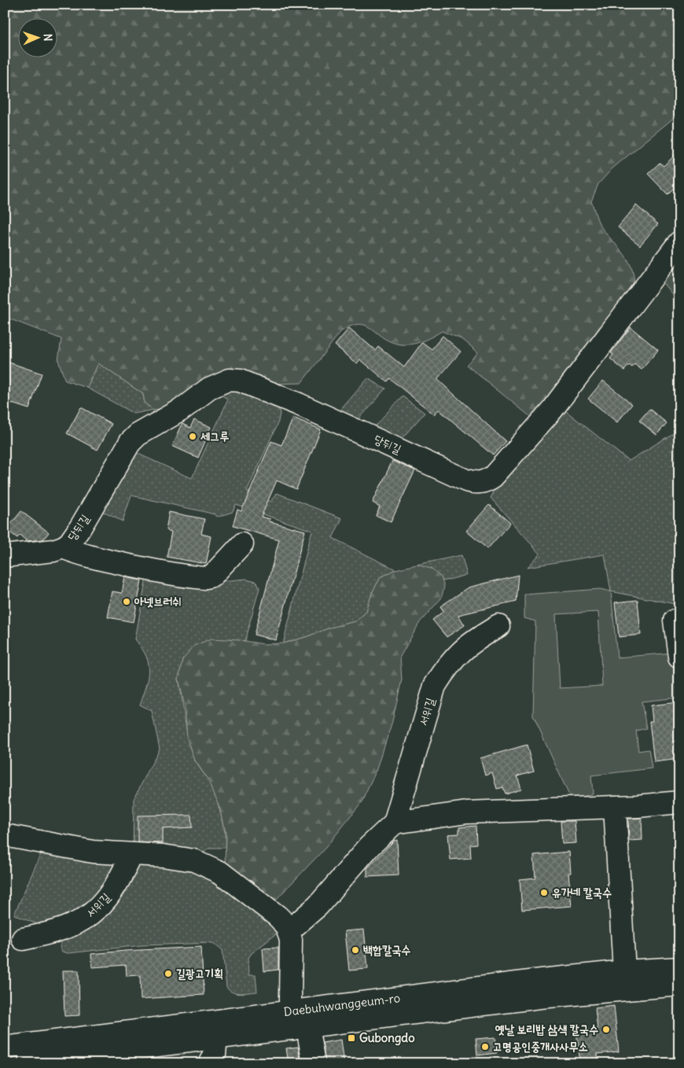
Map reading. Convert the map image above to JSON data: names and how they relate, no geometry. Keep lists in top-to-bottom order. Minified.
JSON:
{"streets":{"main road":["당뒤길","서위길","Daebuhwanggeum-ro"]},"places":{"other":["세그루","아넷브러쉬","유가네 칼국수","백합칼국수","길광고기획","옛날 보리밥 삼색 칼국수","고명공인중개사사무소"],"transit":["Gubongdo"]},"north":"right"}
